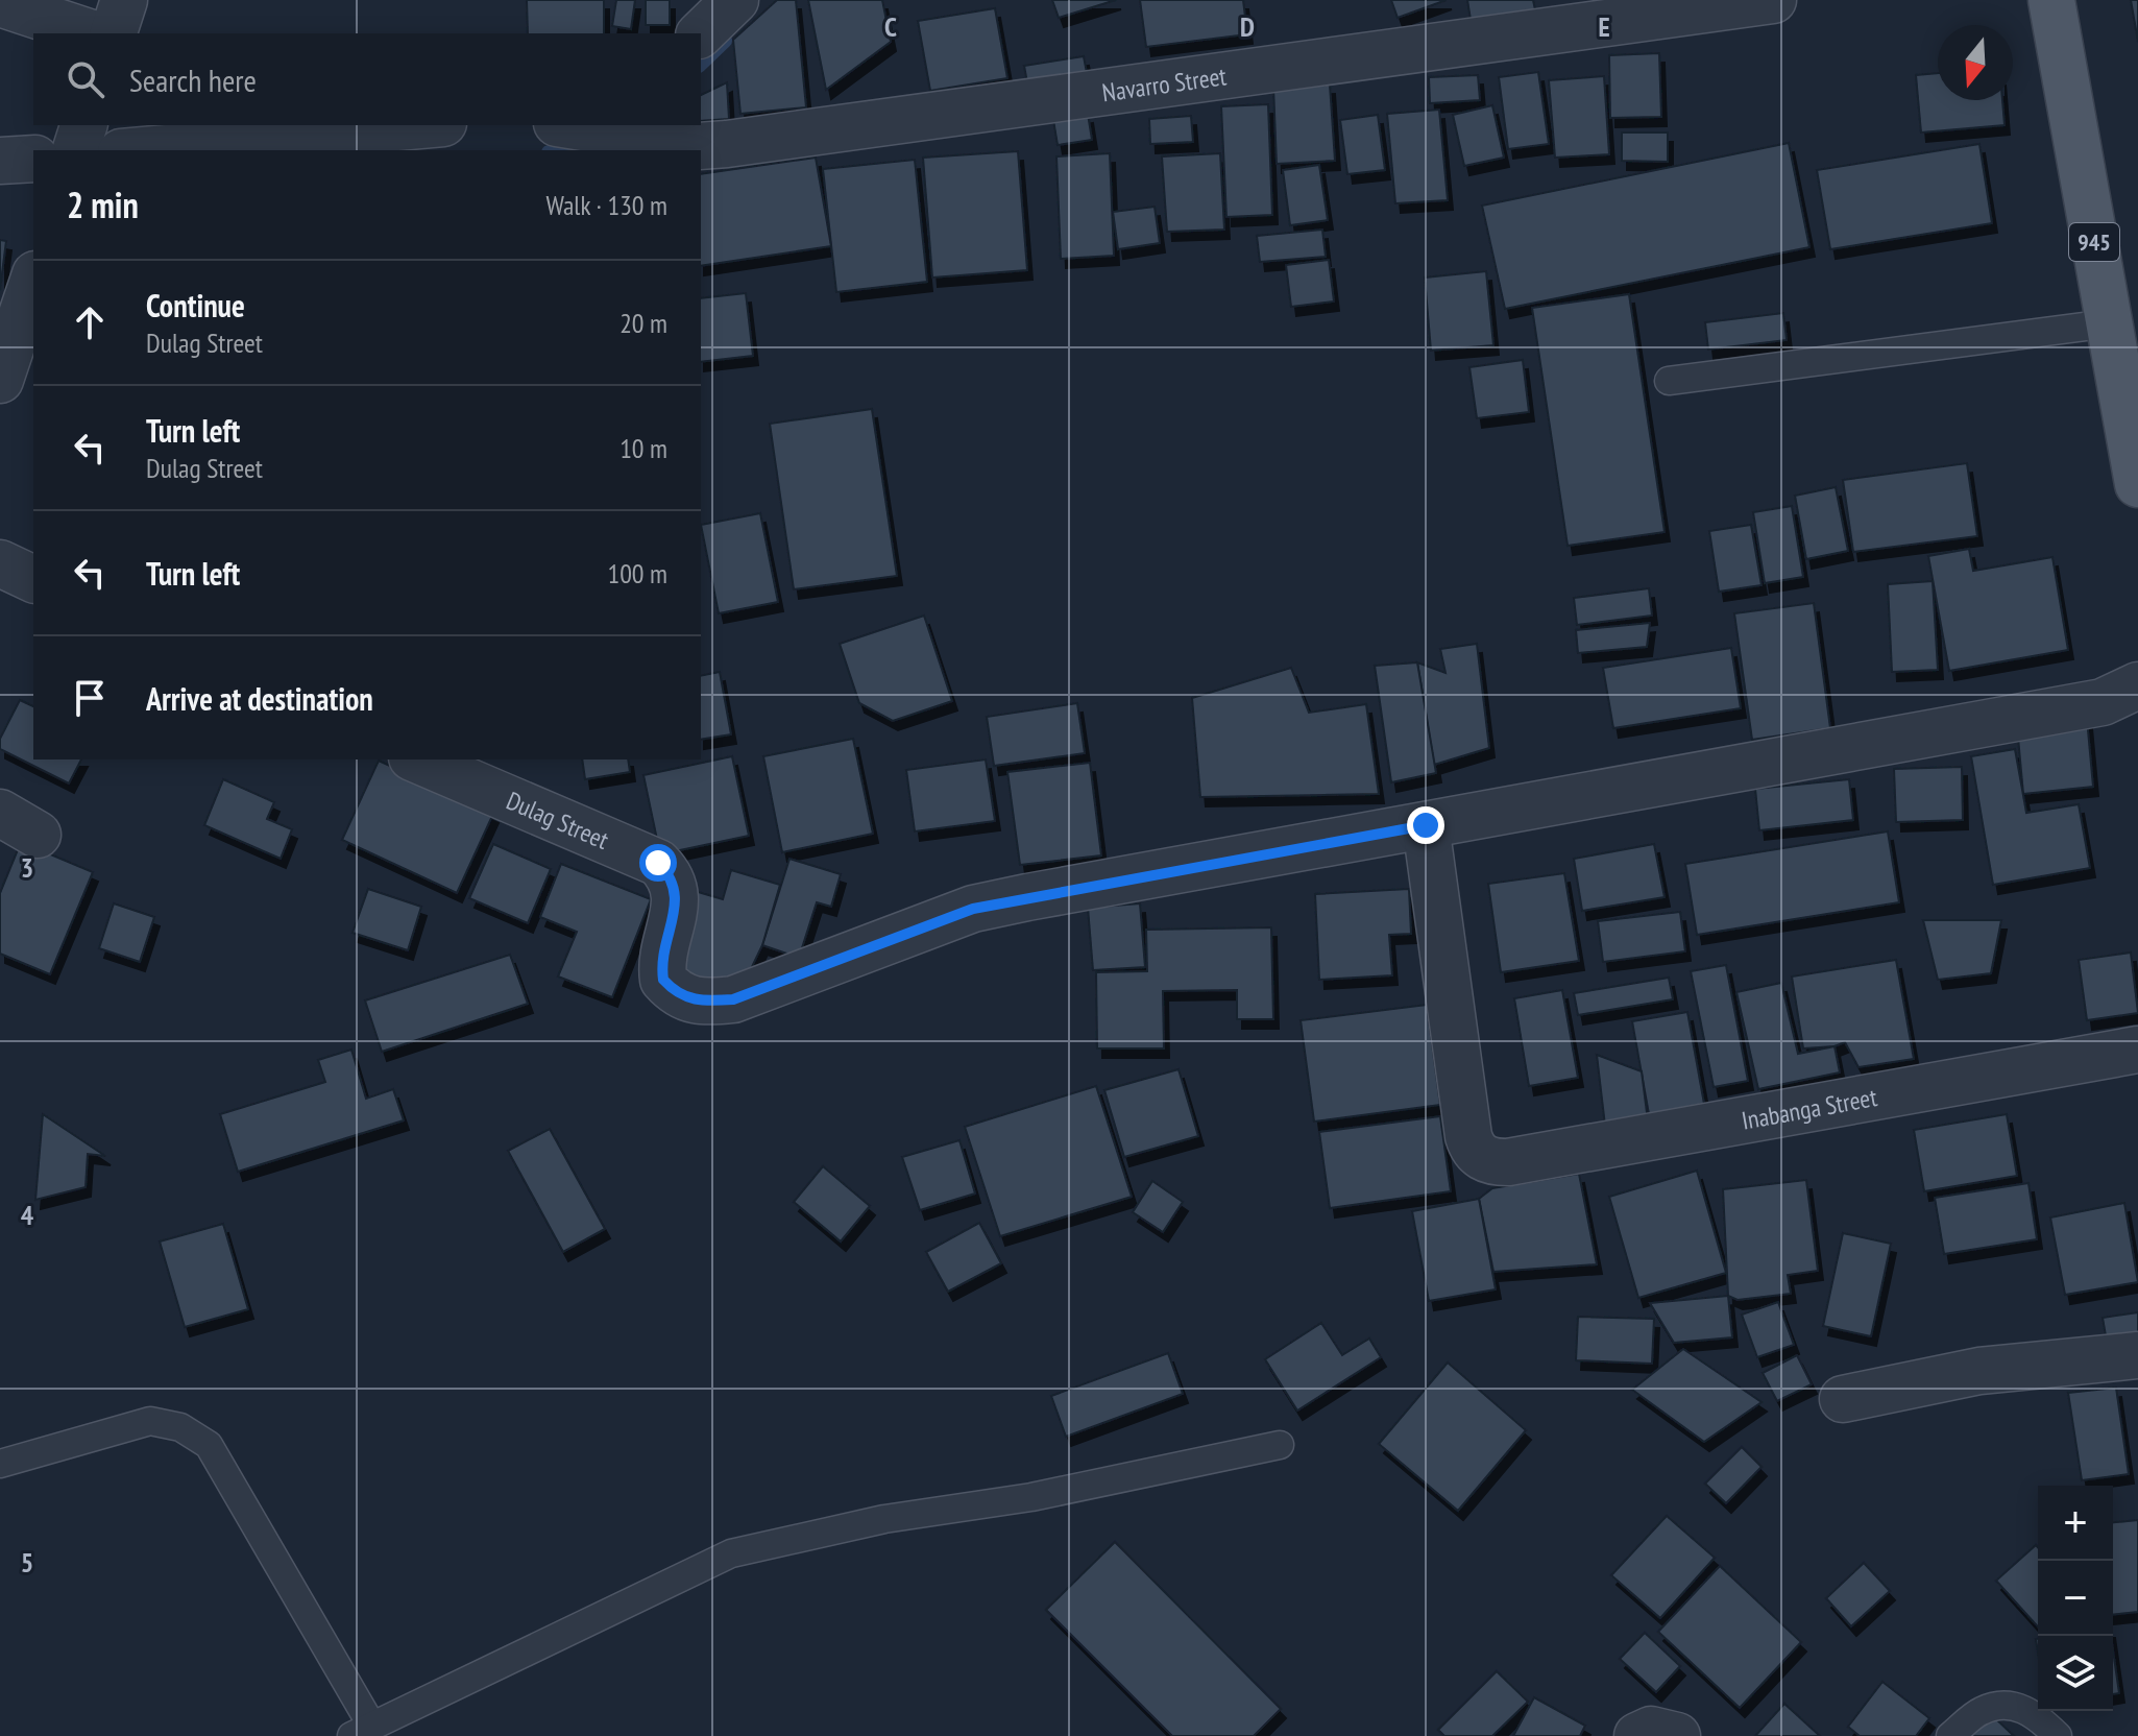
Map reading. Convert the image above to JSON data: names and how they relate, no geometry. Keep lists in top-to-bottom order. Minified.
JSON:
{"streets":{"main road":["945"],"street":["Navarro Street","Dulag Street","Inabanga Street"]},"crossings":[["Dulag Street","Inabanga Street"]],"north":"bottom","page":{"search":"Search here","heading":["2 min","Walk · 130 m"],"list":[["Continue","Dulag Street","20 m"],["Turn left","Dulag Street","10 m"],["Turn left","100 m"],"Arrive at destination"],"map_buttons":["+","−"]},"grid":{"columns":["C","D","E"],"rows":["3","4","5"]}}
